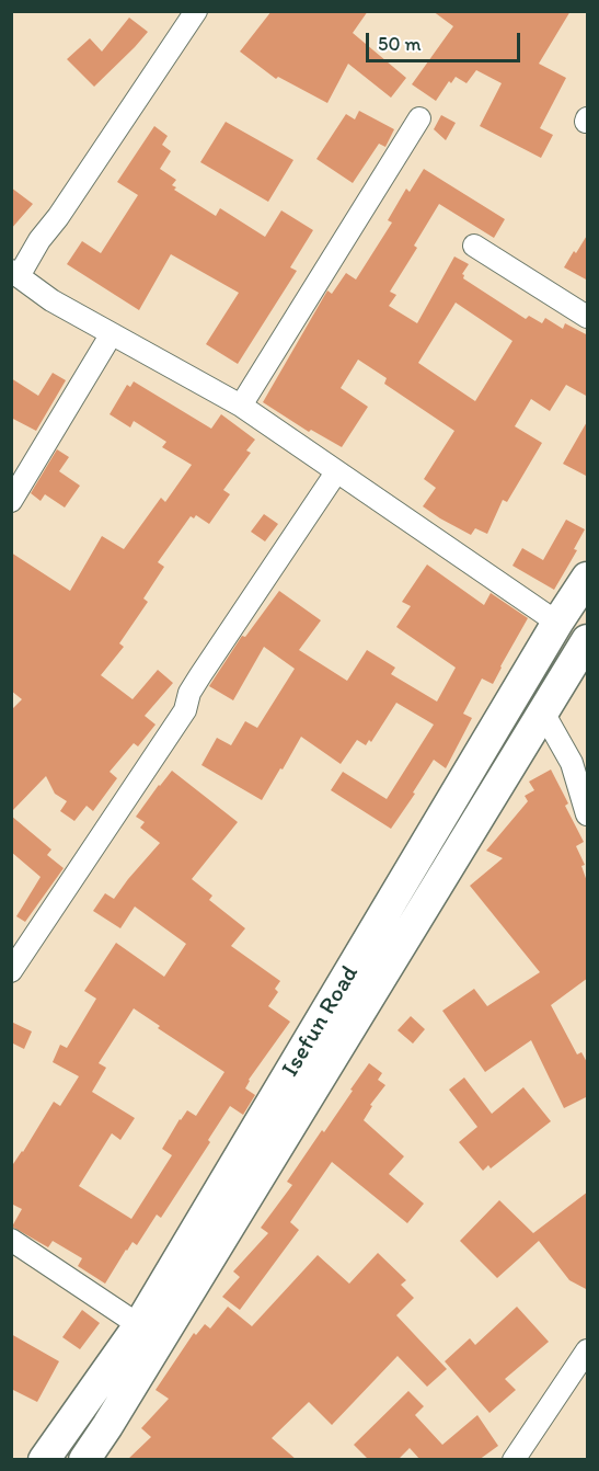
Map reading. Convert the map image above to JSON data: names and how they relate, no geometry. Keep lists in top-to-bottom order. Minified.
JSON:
{"streets":{"street":["Isefun Road"]},"scale_bar":"50 m"}
